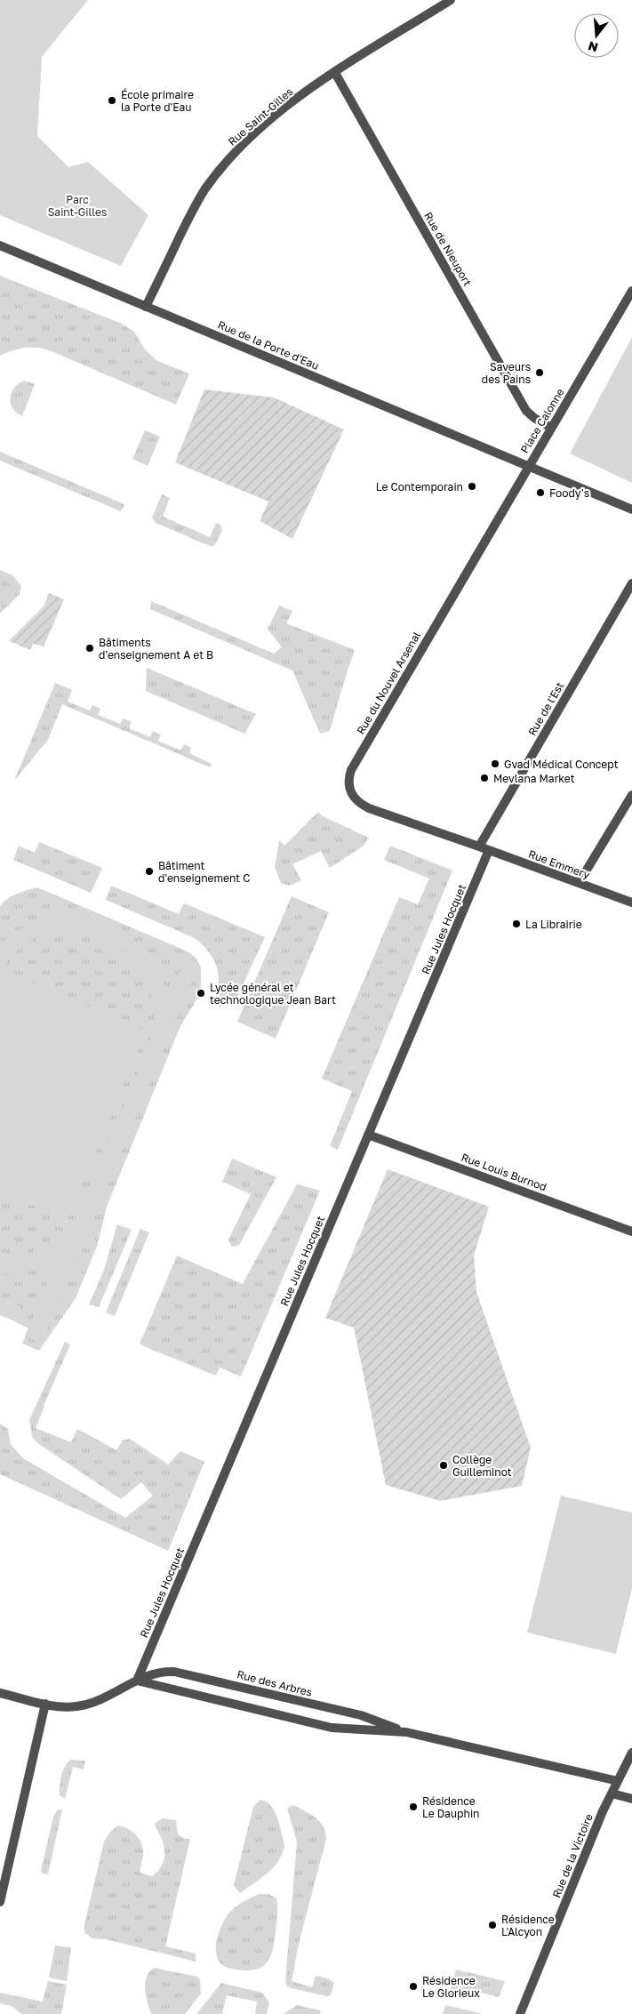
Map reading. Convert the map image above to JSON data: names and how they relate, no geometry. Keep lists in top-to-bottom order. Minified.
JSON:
{"streets":{"street":["Rue Saint-Gilles","Rue de Nieuport","Rue de la Porte d'Eau","Place Calonne","Rue du Nouvel Arsenal","Rue de l'Est","Rue Emmery","Rue Jules Hocquet","Rue Louis Burnod","Rue des Arbres","Rue de la Victoire"]},"crossings":[["Rue Saint-Gilles","Rue de Nieuport"],["Rue Saint-Gilles","Rue de la Porte d'Eau"],["Rue de Nieuport","Place Calonne"],["Rue de la Porte d'Eau","Place Calonne"],["Rue de la Porte d'Eau","Rue du Nouvel Arsenal"],["Place Calonne","Rue du Nouvel Arsenal"],["Rue du Nouvel Arsenal","Rue de l'Est"],["Rue du Nouvel Arsenal","Rue Emmery"],["Rue de l'Est","Rue Emmery"],["Rue Emmery","Rue Jules Hocquet"],["Rue Jules Hocquet","Rue Louis Burnod"],["Rue Jules Hocquet","Rue des Arbres"],["Rue des Arbres","Rue de la Victoire"]],"parks":["Parc Saint-Gilles"],"places":["École primaire la Porte d'Eau","Saveurs des Pains","Le Contemporain","Foody's","Bâtiments d'enseignement A et B","Gvad Médical Concept","Mevlana Market","Bâtiment d'enseignement C","La Librairie","Lycée général et technologique Jean Bart","Collège Guilleminot","Résidence Le Dauphin","Résidence L'Alcyon","Résidence Le Glorieux"],"north":"bottom"}
